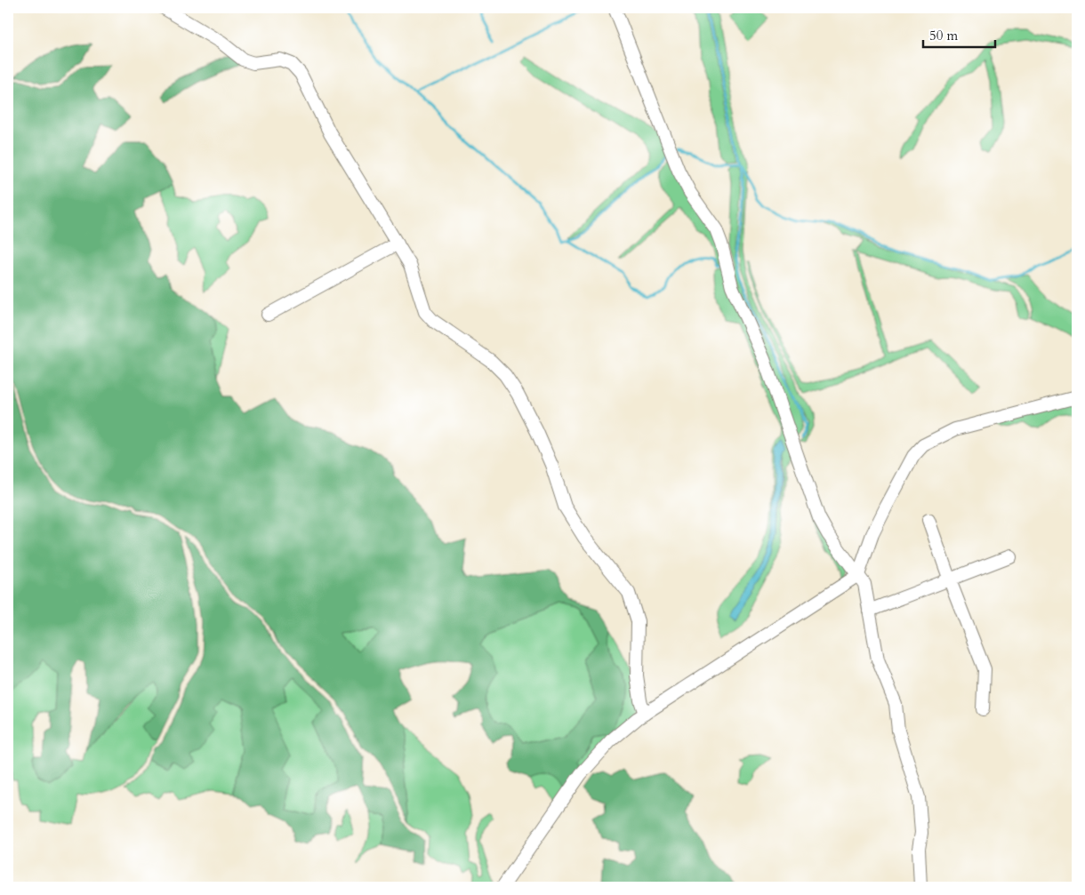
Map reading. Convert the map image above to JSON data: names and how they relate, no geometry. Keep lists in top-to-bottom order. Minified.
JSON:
{"scale_bar":"50 m"}
